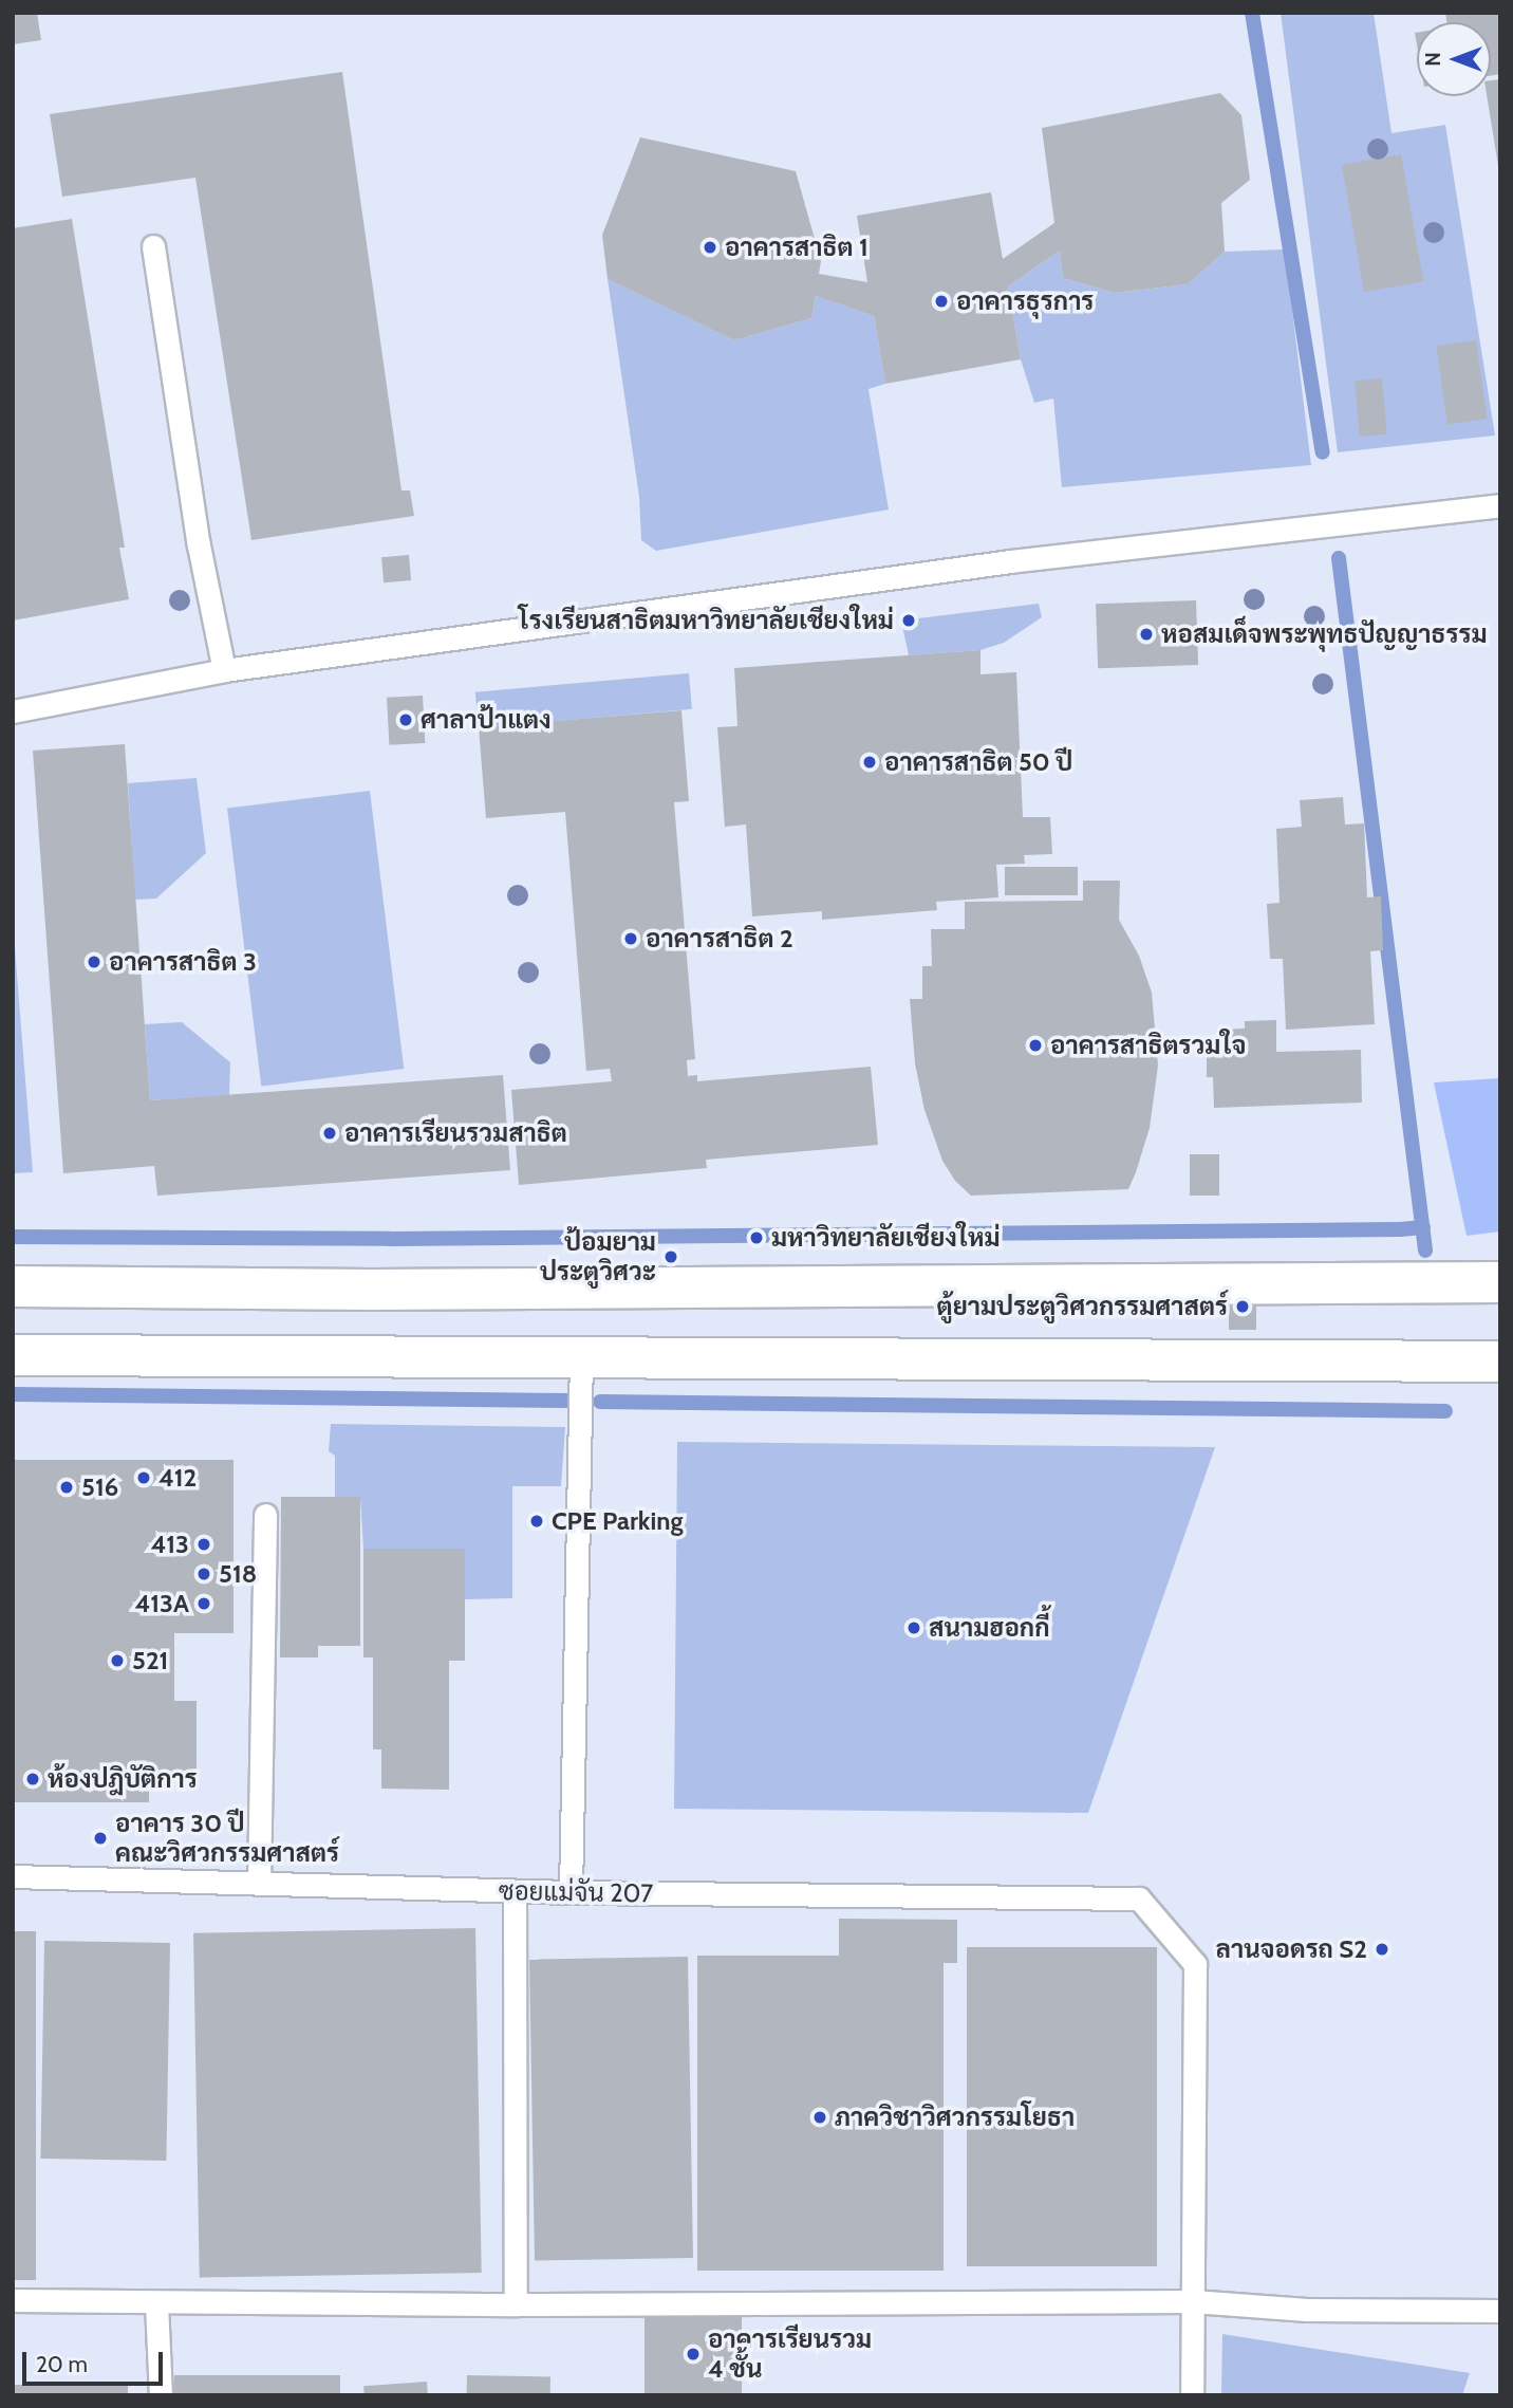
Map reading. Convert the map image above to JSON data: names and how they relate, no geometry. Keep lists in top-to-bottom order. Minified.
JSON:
{"streets":{"lane":["ซอยแม่จัน 207"]},"places":["อาคารสาธิต 1","อาคารธุรการ","โรงเรียนสาธิตมหาวิทยาลัยเชียงใหม่","หอสมเด็จพระพุทธปัญญาธรรม","ศาลาป้าแตง","อาคารสาธิต 50 ปี","อาคารสาธิต 2","อาคารสาธิต 3","อาคารสาธิตรวมใจ","อาคารเรียนรวมสาธิต","มหาวิทยาลัยเชียงใหม่","ป้อมยาม ประตูวิศวะ","ตู้ยามประตูวิศวกรรมศาสตร์","412","516","CPE Parking","413","518","413A","สนามฮอกกี้","521","ห้องปฎิบัติการ","อาคาร 30 ปี คณะวิศวกรรมศาสตร์","ลานจอดรถ S2","ภาควิชาวิศวกรรมโยธา","อาคารเรียนรวม 4 ชั้น"],"scale_bar":"20 m","north":"left"}
